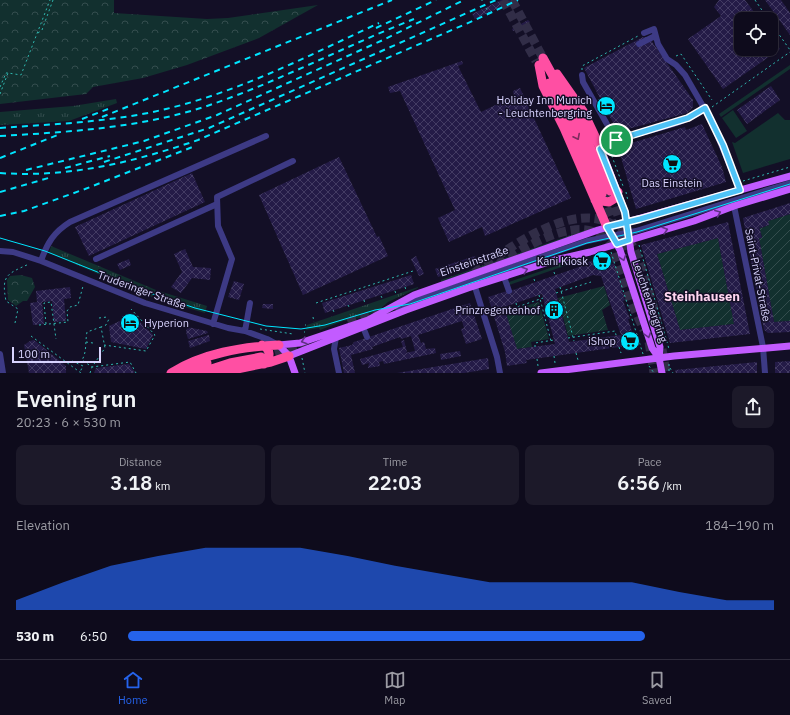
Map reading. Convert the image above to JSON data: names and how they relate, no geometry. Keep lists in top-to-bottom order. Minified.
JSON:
{"streets":{"highway":["Einsteinstraße"],"main road":["Leuchtenbergring"],"street":["Saint-Privat-Straße","Truderinger Straße"]},"crossings":[["Einsteinstraße","Saint-Privat-Straße"],["Einsteinstraße","Truderinger Straße"],["Einsteinstraße","Leuchtenbergring"]],"districts":["Steinhausen"],"places":{"hotel":["Holiday Inn Munich - Leuchtenbergring","Hyperion"],"supermarket":["Das Einstein","Kani Kiosk","iShop"],"building":["Prinzregentenhof"]},"scale_bar":"100 m","page":{"scale":"100 m","heading":["Evening run","20:23 · 6 × 530 m"],"stats":[["Distance","3.18 km"],["Time","22:03"],["Pace","6:56 /km"]],"chart":["Elevation","184–190 m"],"list":[{"name":"530 m","note":"6:50"}],"tabs":["Home","Map","Saved"]}}
